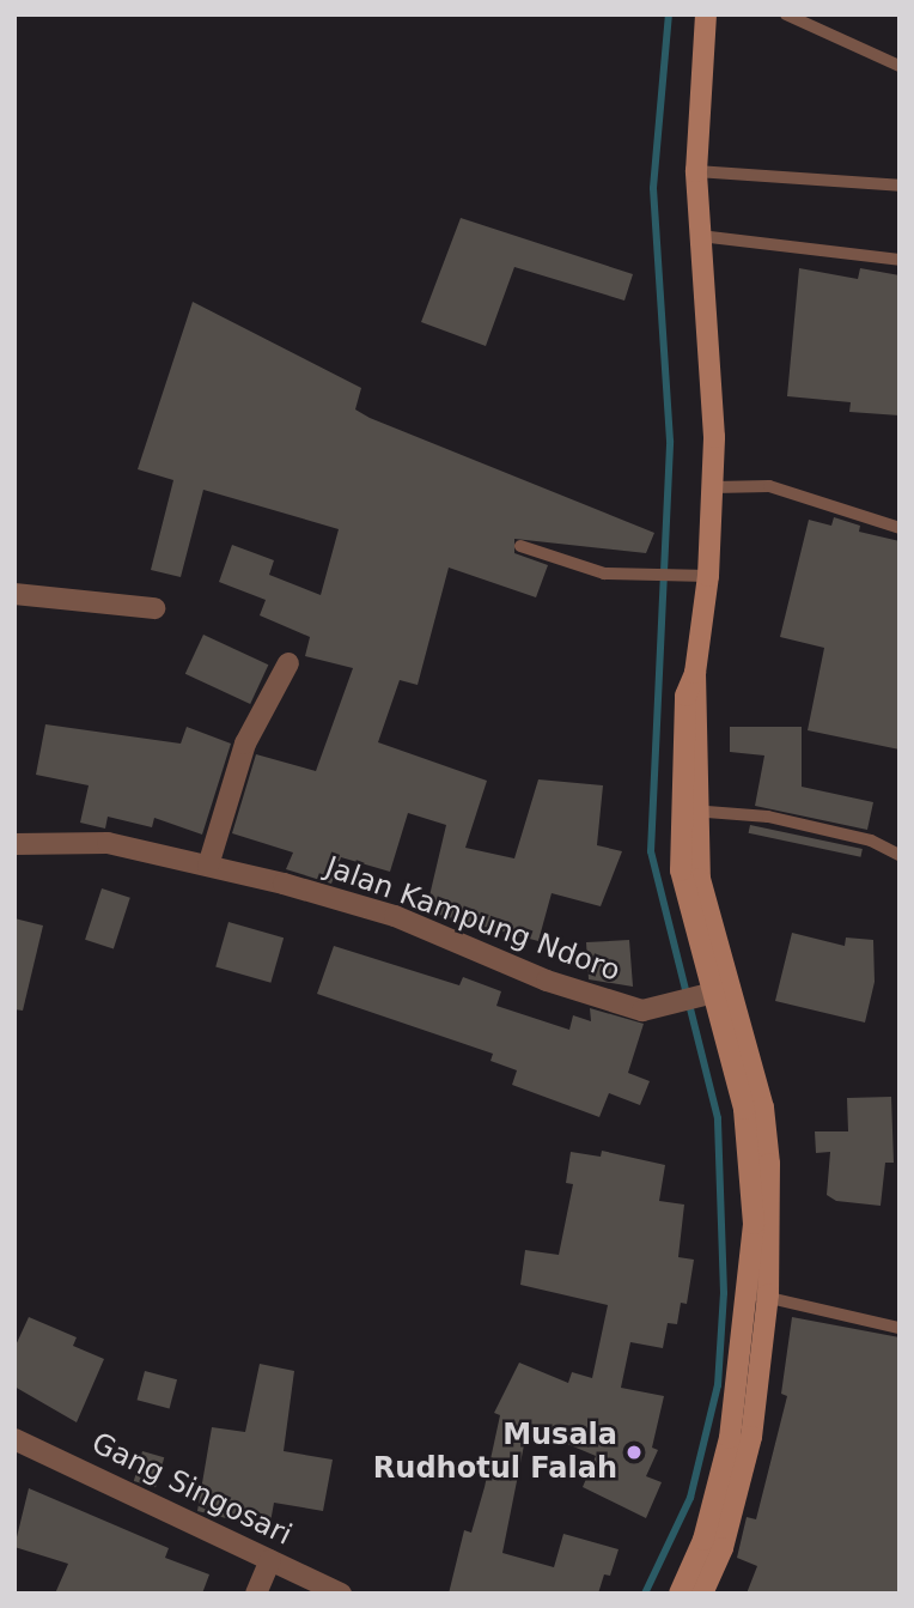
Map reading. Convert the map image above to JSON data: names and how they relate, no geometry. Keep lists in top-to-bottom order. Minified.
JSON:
{"streets":{"street":["Jalan Kampung Ndoro","Gang Singosari"]},"places":["Musala Rudhotul Falah"]}
